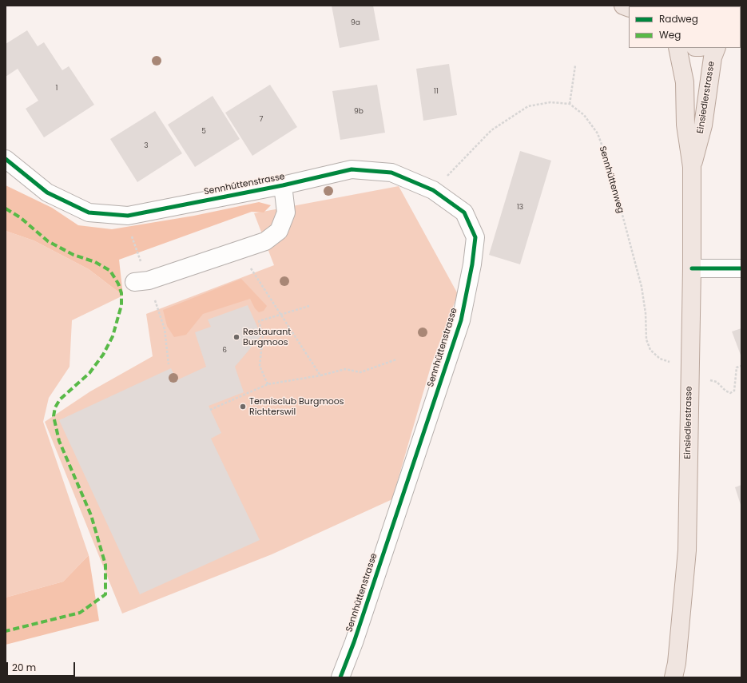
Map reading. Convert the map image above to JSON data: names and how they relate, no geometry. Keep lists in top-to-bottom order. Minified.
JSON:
{"streets":{"main road":["Einsiedlerstrasse"],"street":["Sennhüttenstrasse"],"path":["Sennhüttenweg"]},"places":["Restaurant Burgmoos","Tennisclub Burgmoos Richterswil"],"house_numbers":["9a","1","11","9b","7","5","3","13","6"],"legend":["Radweg","Weg"],"scale_bar":"20 m"}
